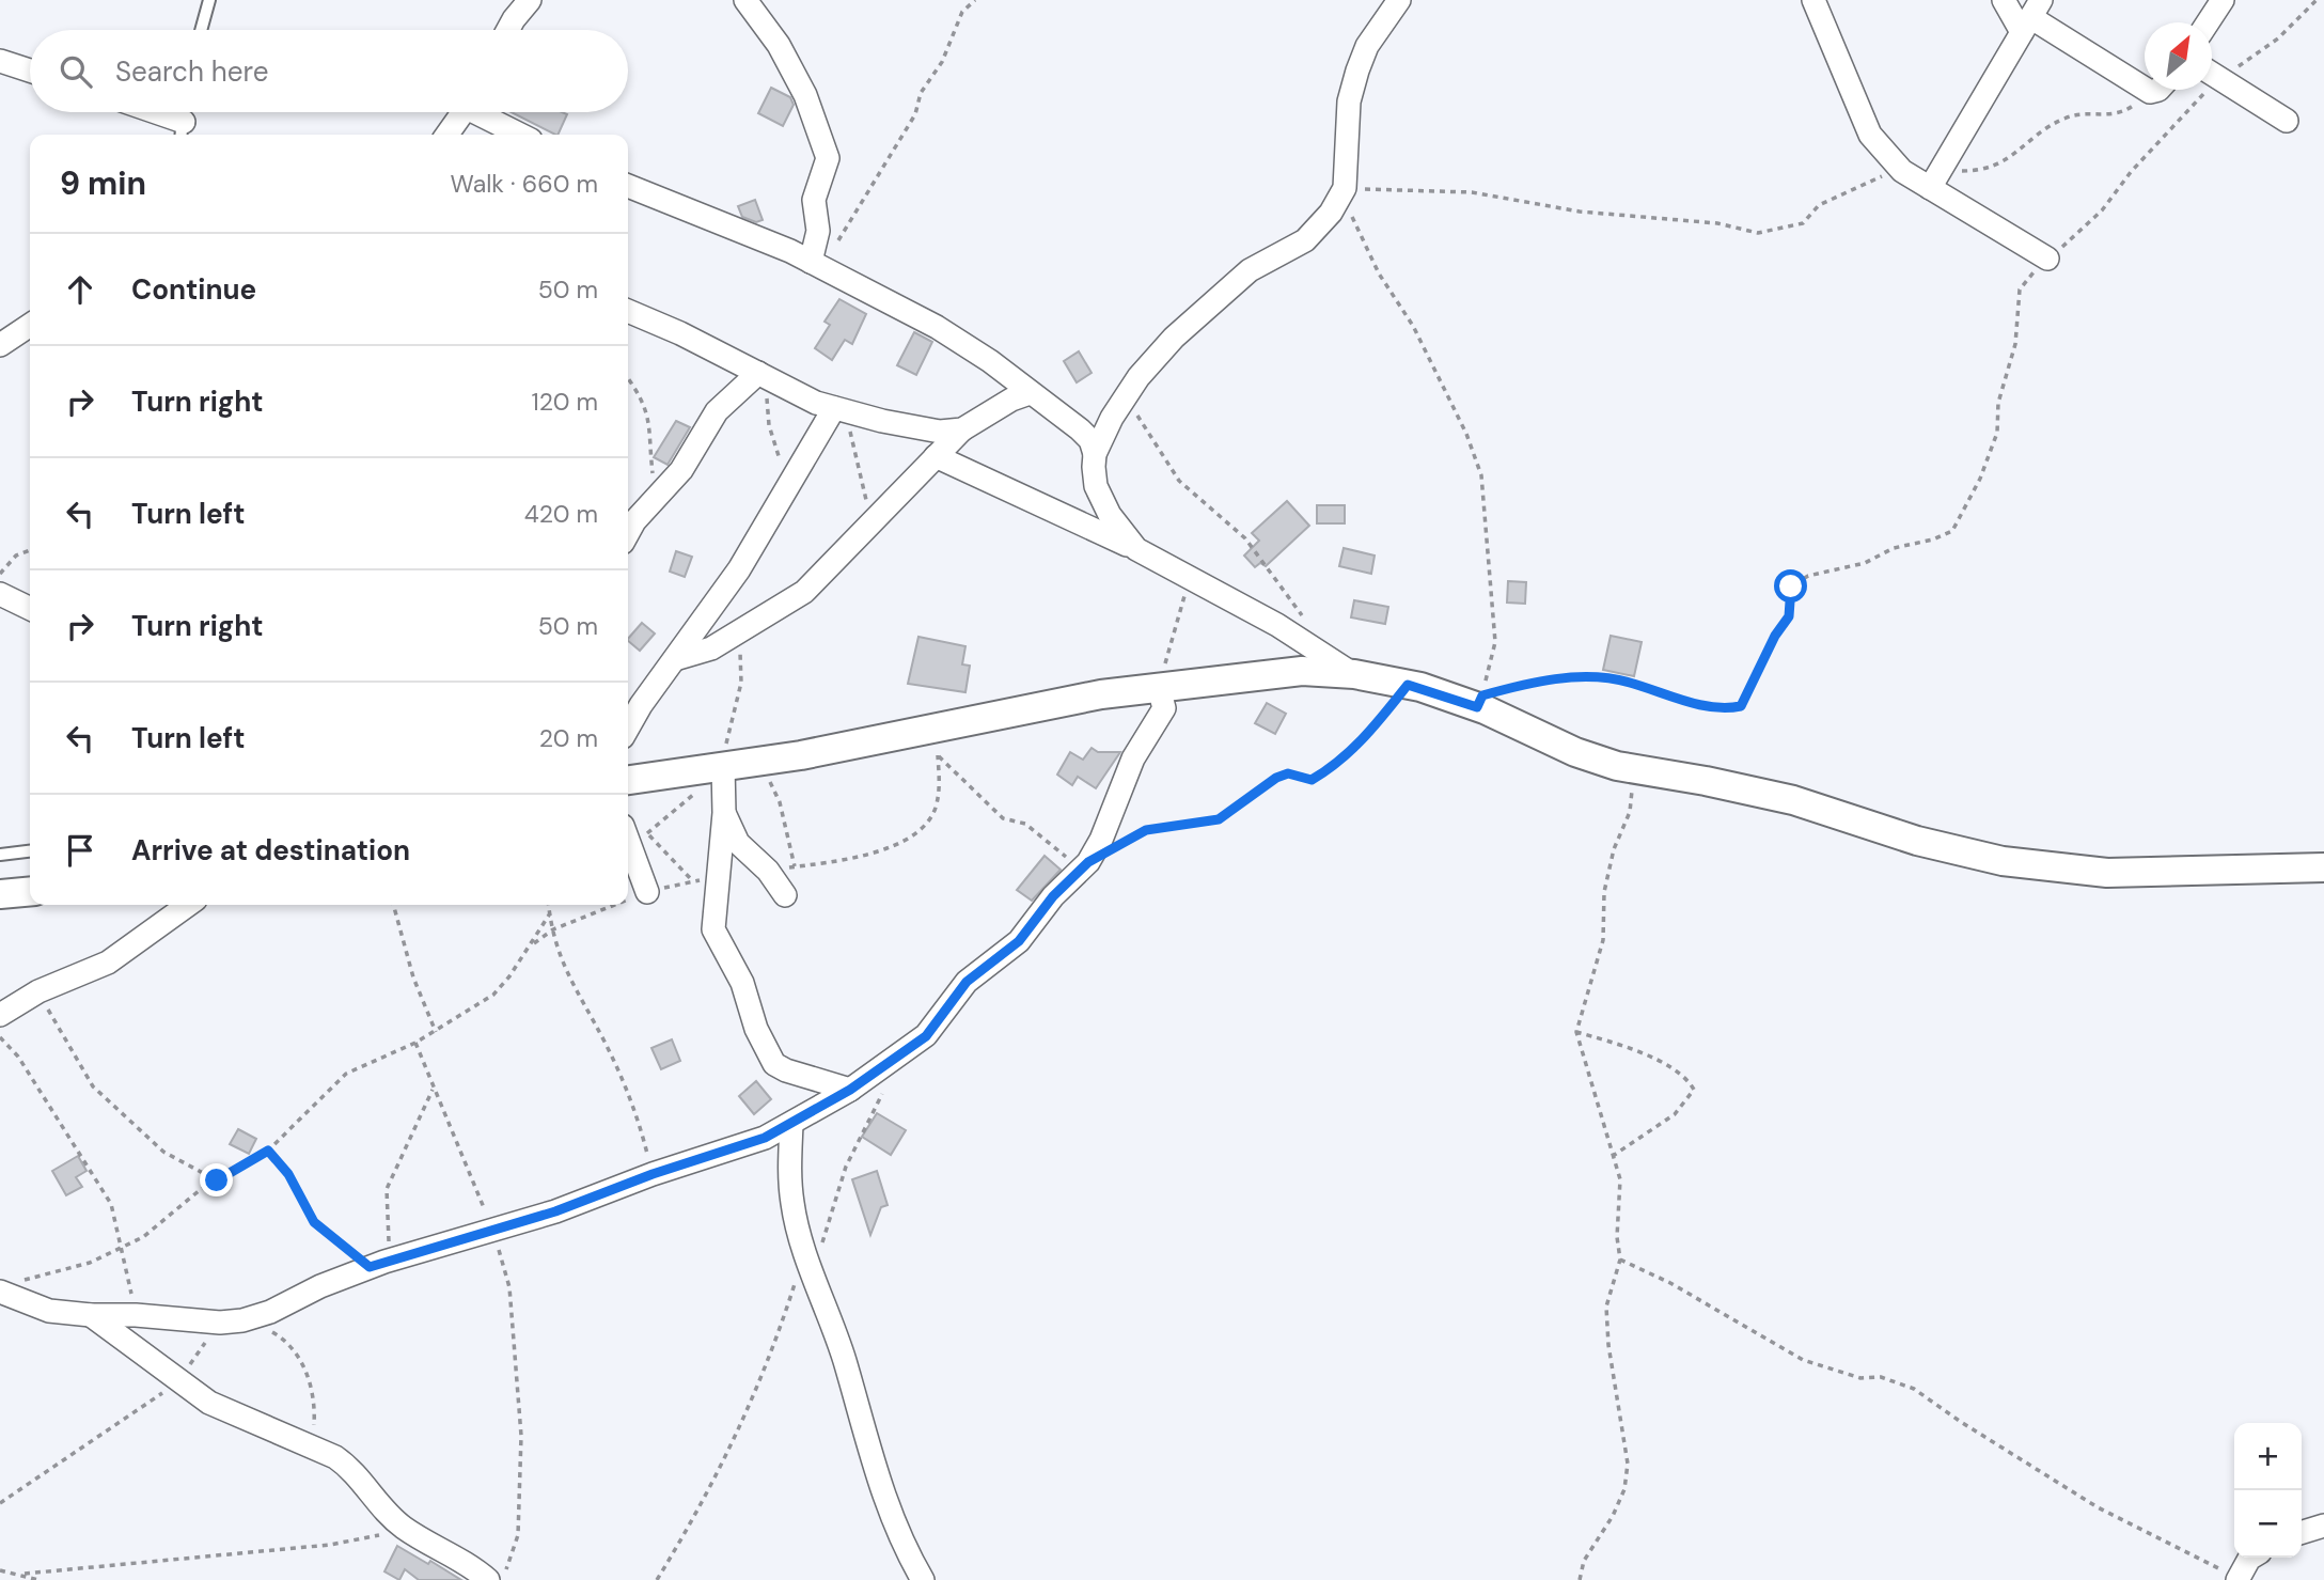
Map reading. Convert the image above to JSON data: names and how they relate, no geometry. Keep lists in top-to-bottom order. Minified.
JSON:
{"north":"top right","page":{"search":"Search here","heading":["9 min","Walk · 660 m"],"list":[["Continue","50 m"],["Turn right","120 m"],["Turn left","420 m"],["Turn right","50 m"],["Turn left","20 m"],"Arrive at destination"],"map_buttons":["+","−"]}}
